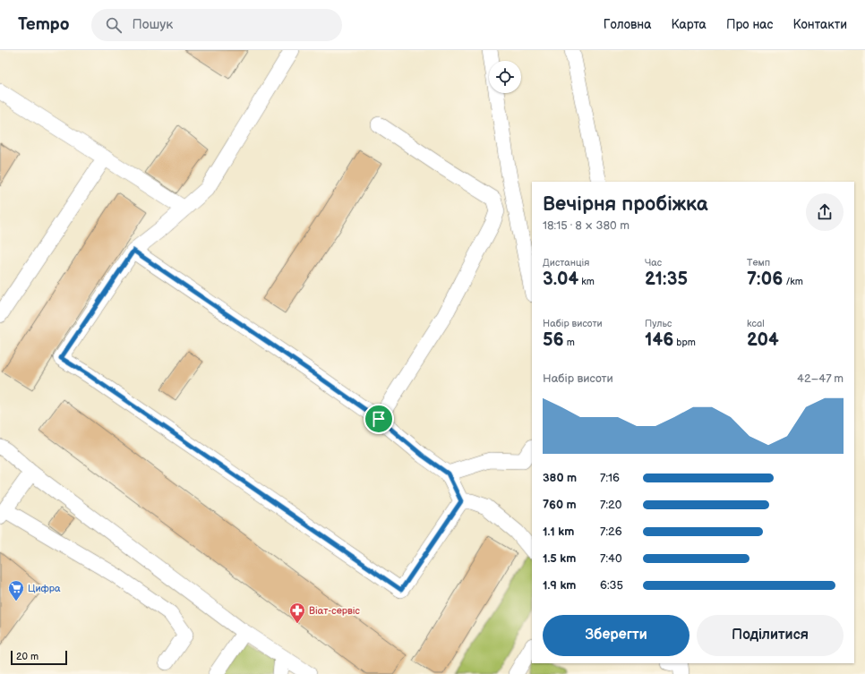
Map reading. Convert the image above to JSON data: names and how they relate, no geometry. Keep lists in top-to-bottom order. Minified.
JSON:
{"places":{"supermarket":["Цифра"],"pharmacy":["Віат-сервіс"]},"scale_bar":"20 m","page":{"header":"Tempo","search":"Пошук","nav":["Головна","Карта","Про нас","Контакти"],"heading":["Вечірня пробіжка","18:15 · 8 × 380 m"],"stats":[["Дистанція","3.04 km"],["Час","21:35"],["Темп","7:06 /km"],["Набір висоти","56 m"],["Пульс","146 bpm"],["kcal","204"]],"chart":["Набір висоти","42–47 m"],"list":[{"name":"380 m","note":"7:16"},{"name":"760 m","note":"7:20"},{"name":"1.1 km","note":"7:26"},{"name":"1.5 km","note":"7:40"},{"name":"1.9 km","note":"6:35"}],"buttons":["Зберегти","Поділитися"],"scale":"20 m"}}
